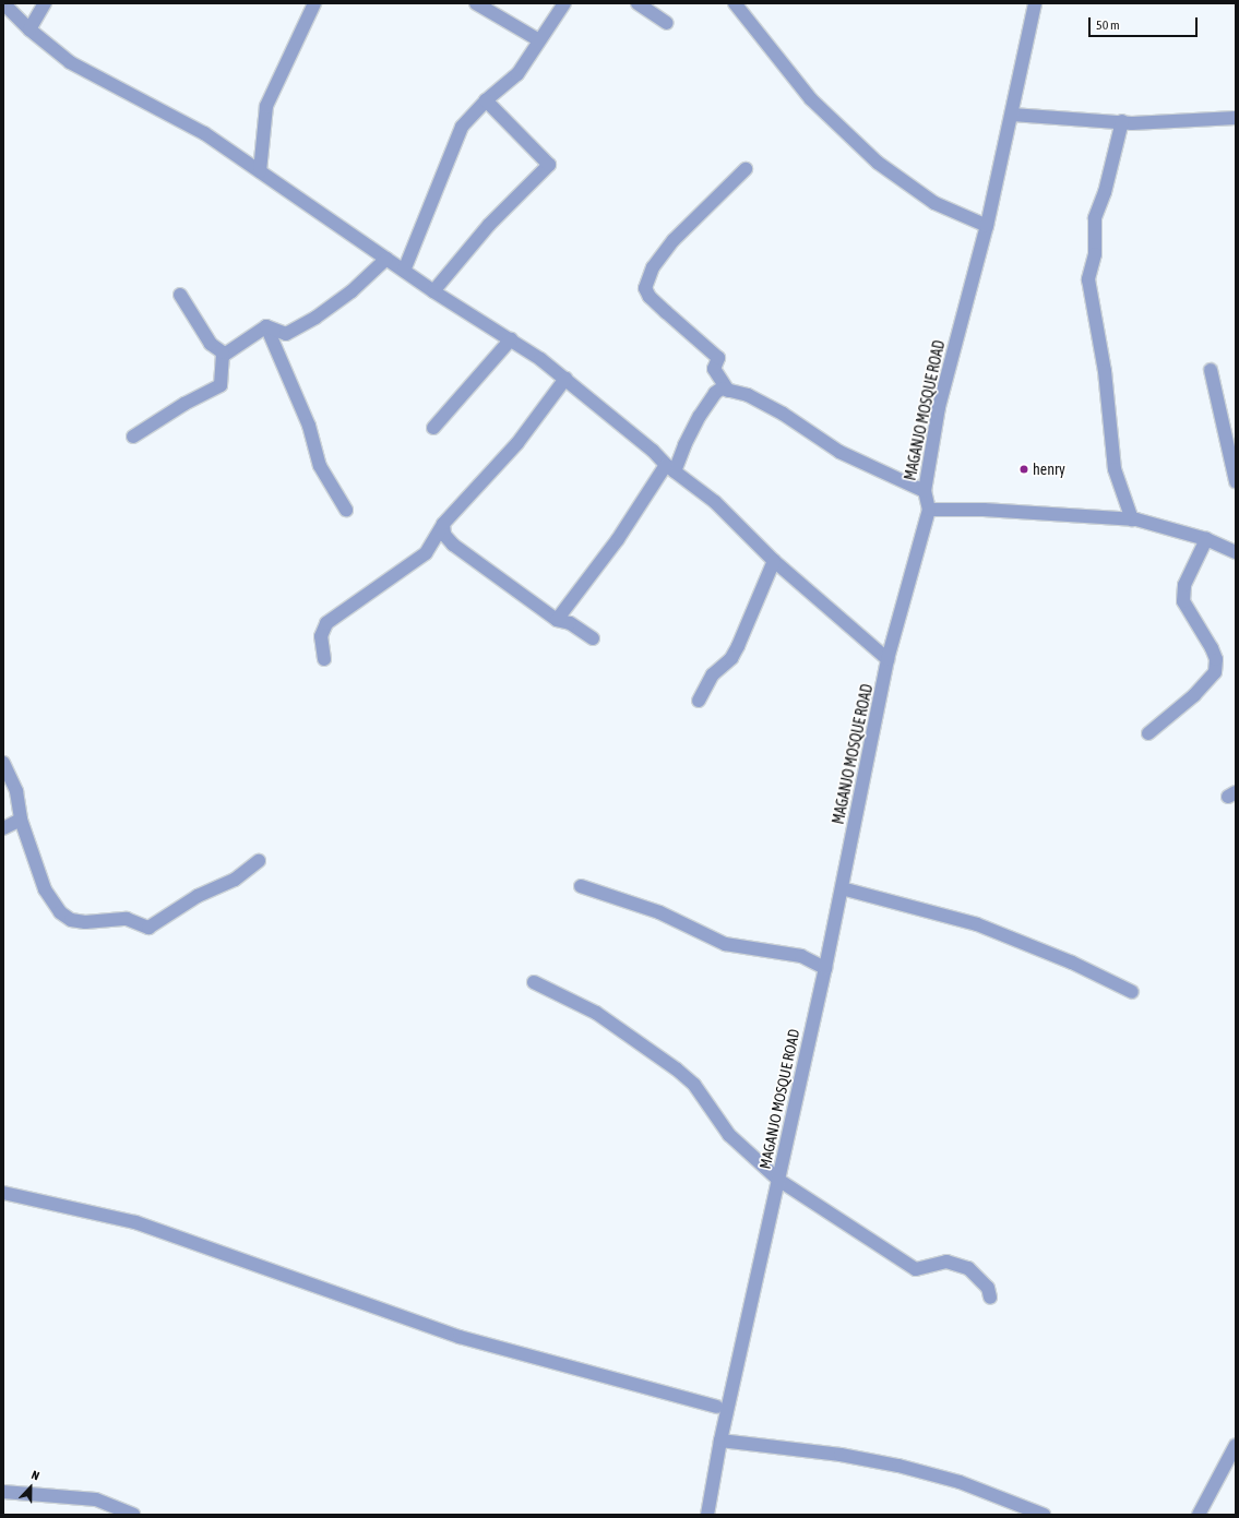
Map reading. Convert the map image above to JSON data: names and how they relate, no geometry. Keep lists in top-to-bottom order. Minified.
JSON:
{"streets":{"street":["MAGANJO MOSQUE ROAD"]},"places":["henry"],"scale_bar":"50 m","north":"top"}
